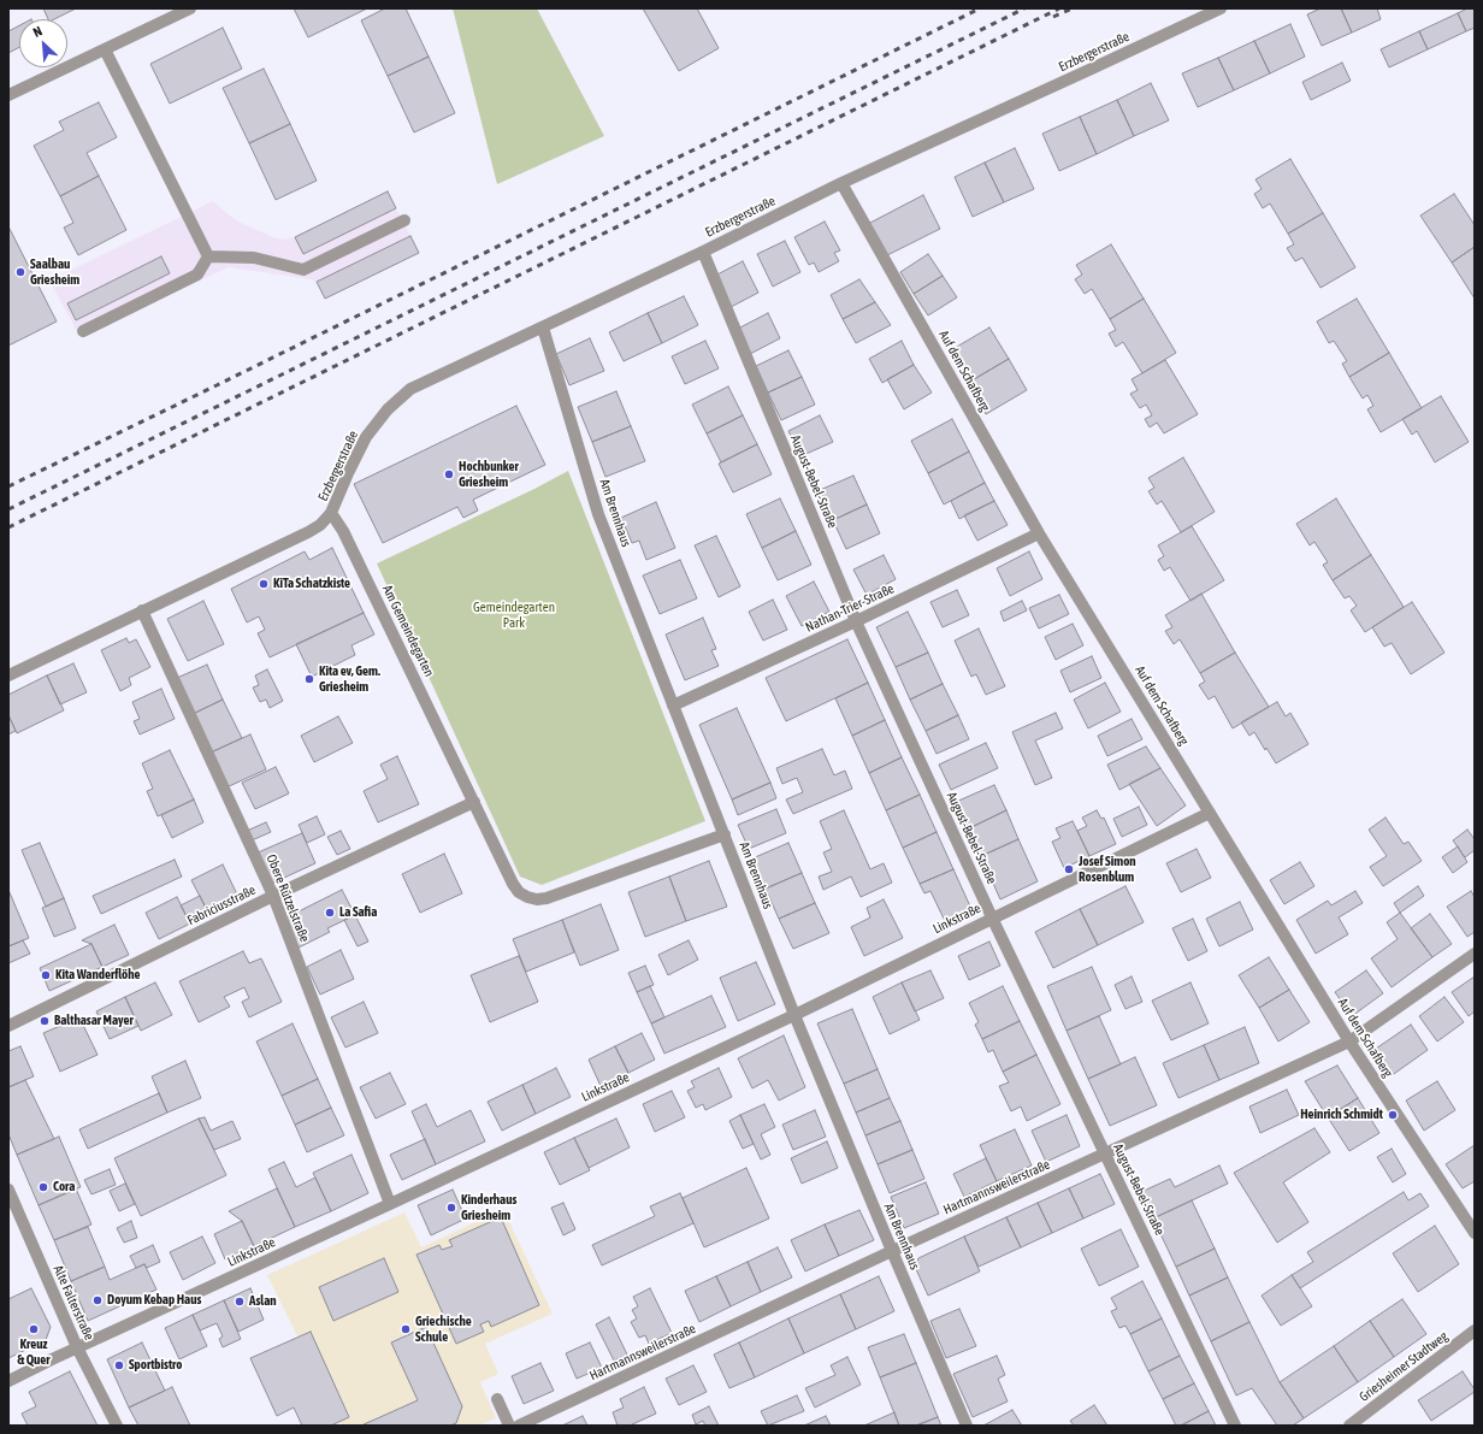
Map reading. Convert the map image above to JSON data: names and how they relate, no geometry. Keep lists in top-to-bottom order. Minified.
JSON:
{"streets":{"street":["Erzbergerstraße","Auf dem Schafberg","August-Bebel-Straße","Am Brennhaus","Nathan-Trier-Straße","Am Gemeindegarten","Obere Rützelstraße","Fabriciusstraße","Linkstraße","Hartmannsweilerstraße","Alte Falterstraße","Griesheimer Stadtweg"]},"crossings":[["Erzbergerstraße","Auf dem Schafberg"],["Erzbergerstraße","August-Bebel-Straße"],["Erzbergerstraße","Am Brennhaus"],["Erzbergerstraße","Am Gemeindegarten"],["Auf dem Schafberg","Nathan-Trier-Straße"],["Auf dem Schafberg","Linkstraße"],["Auf dem Schafberg","Hartmannsweilerstraße"],["August-Bebel-Straße","Nathan-Trier-Straße"],["August-Bebel-Straße","Linkstraße"],["August-Bebel-Straße","Hartmannsweilerstraße"],["Am Brennhaus","Nathan-Trier-Straße"],["Am Brennhaus","Am Gemeindegarten"],["Am Brennhaus","Linkstraße"],["Am Brennhaus","Hartmannsweilerstraße"],["Am Gemeindegarten","Fabriciusstraße"],["Obere Rützelstraße","Fabriciusstraße"],["Obere Rützelstraße","Linkstraße"],["Linkstraße","Alte Falterstraße"]],"parks":["Gemeindegarten Park"],"places":["Saalbau Griesheim","Hochbunker Griesheim","KiTa Schatzkiste","Kita ev, Gem. Griesheim","Josef Simon Rosenblum","La Safia","Kita Wanderflöhe","Balthasar Mayer","Heinrich Schmidt","Cora","Kinderhaus Griesheim","Doyum Kebap Haus","Aslan","Kreuz & Quer","Griechische Schule","Sportbistro"],"north":"top left"}
